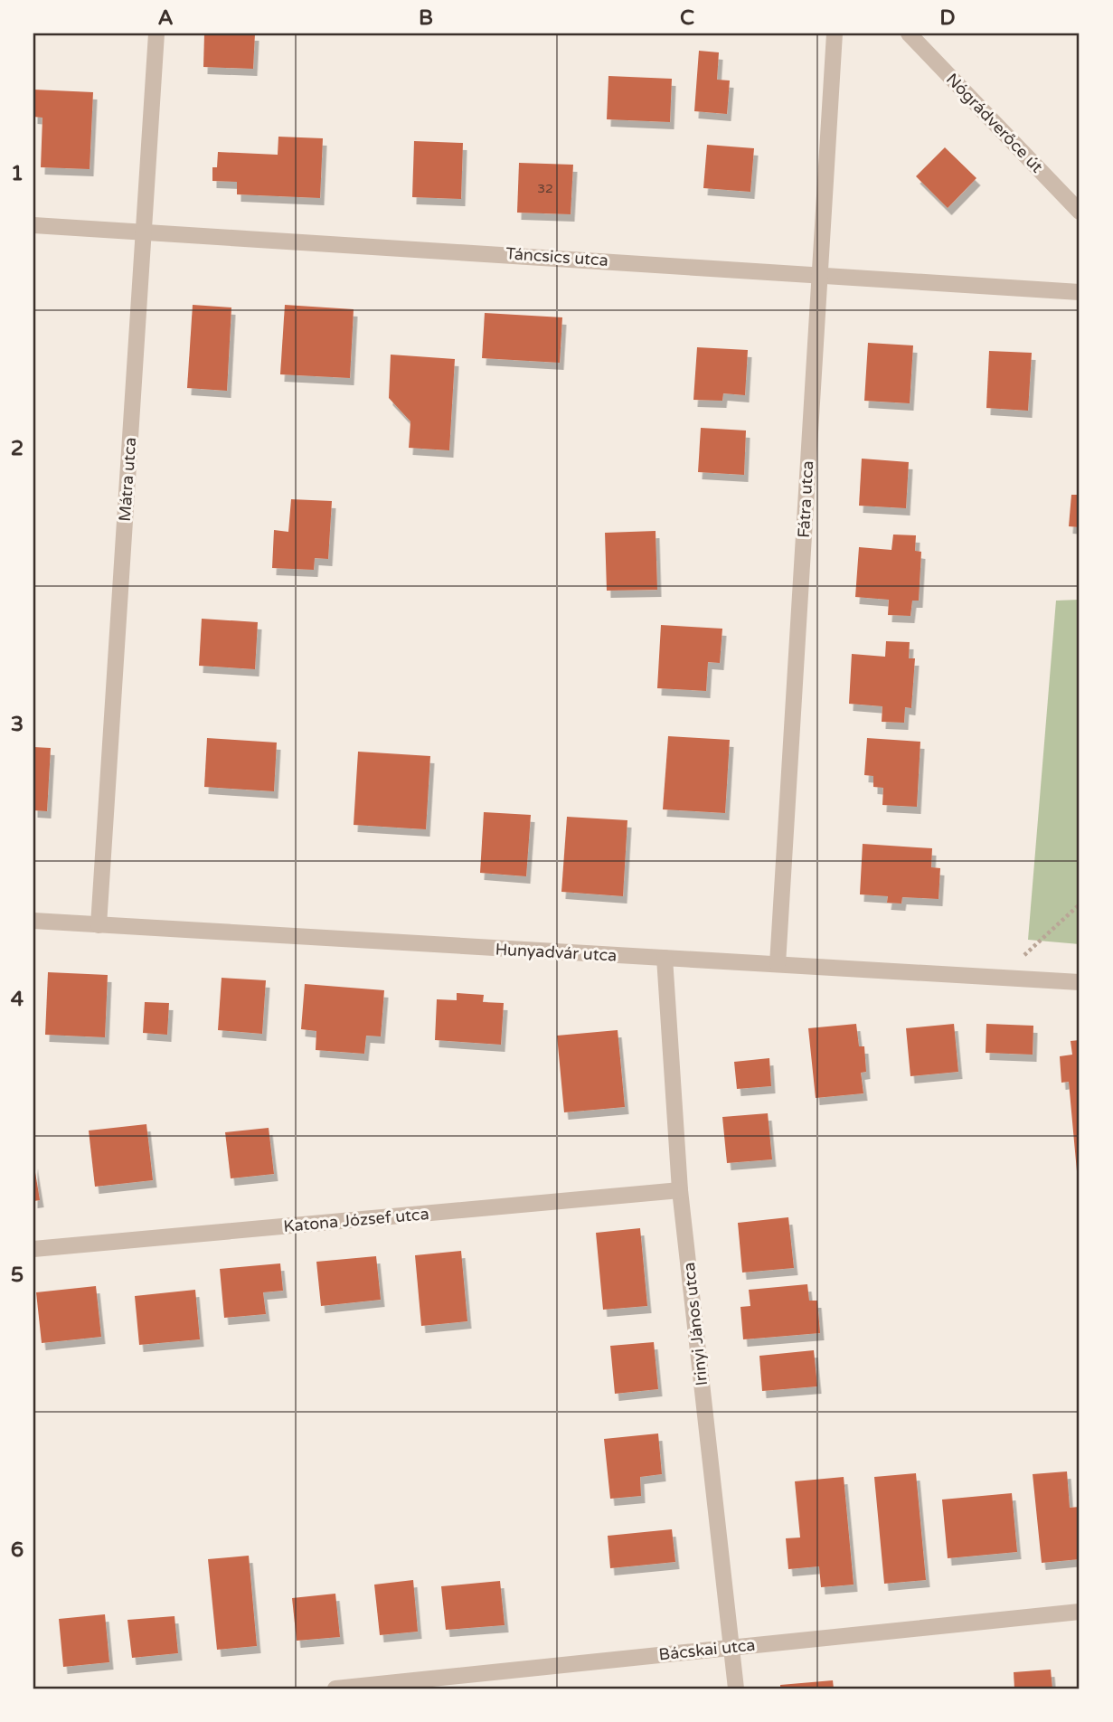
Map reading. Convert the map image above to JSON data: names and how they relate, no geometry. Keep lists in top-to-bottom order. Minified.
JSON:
{"streets":{"street":["Nógrádverőce út","Táncsics utca","Mátra utca","Fátra utca","Hunyadvár utca","Katona József utca","Irinyi János utca","Bácskai utca"]},"crossings":[["Táncsics utca","Mátra utca"],["Táncsics utca","Fátra utca"],["Mátra utca","Hunyadvár utca"],["Fátra utca","Hunyadvár utca"],["Hunyadvár utca","Irinyi János utca"],["Katona József utca","Irinyi János utca"],["Irinyi János utca","Bácskai utca"]],"house_numbers":["32"],"grid":{"columns":["A","B","C","D"],"rows":["1","2","3","4","5","6"]}}
